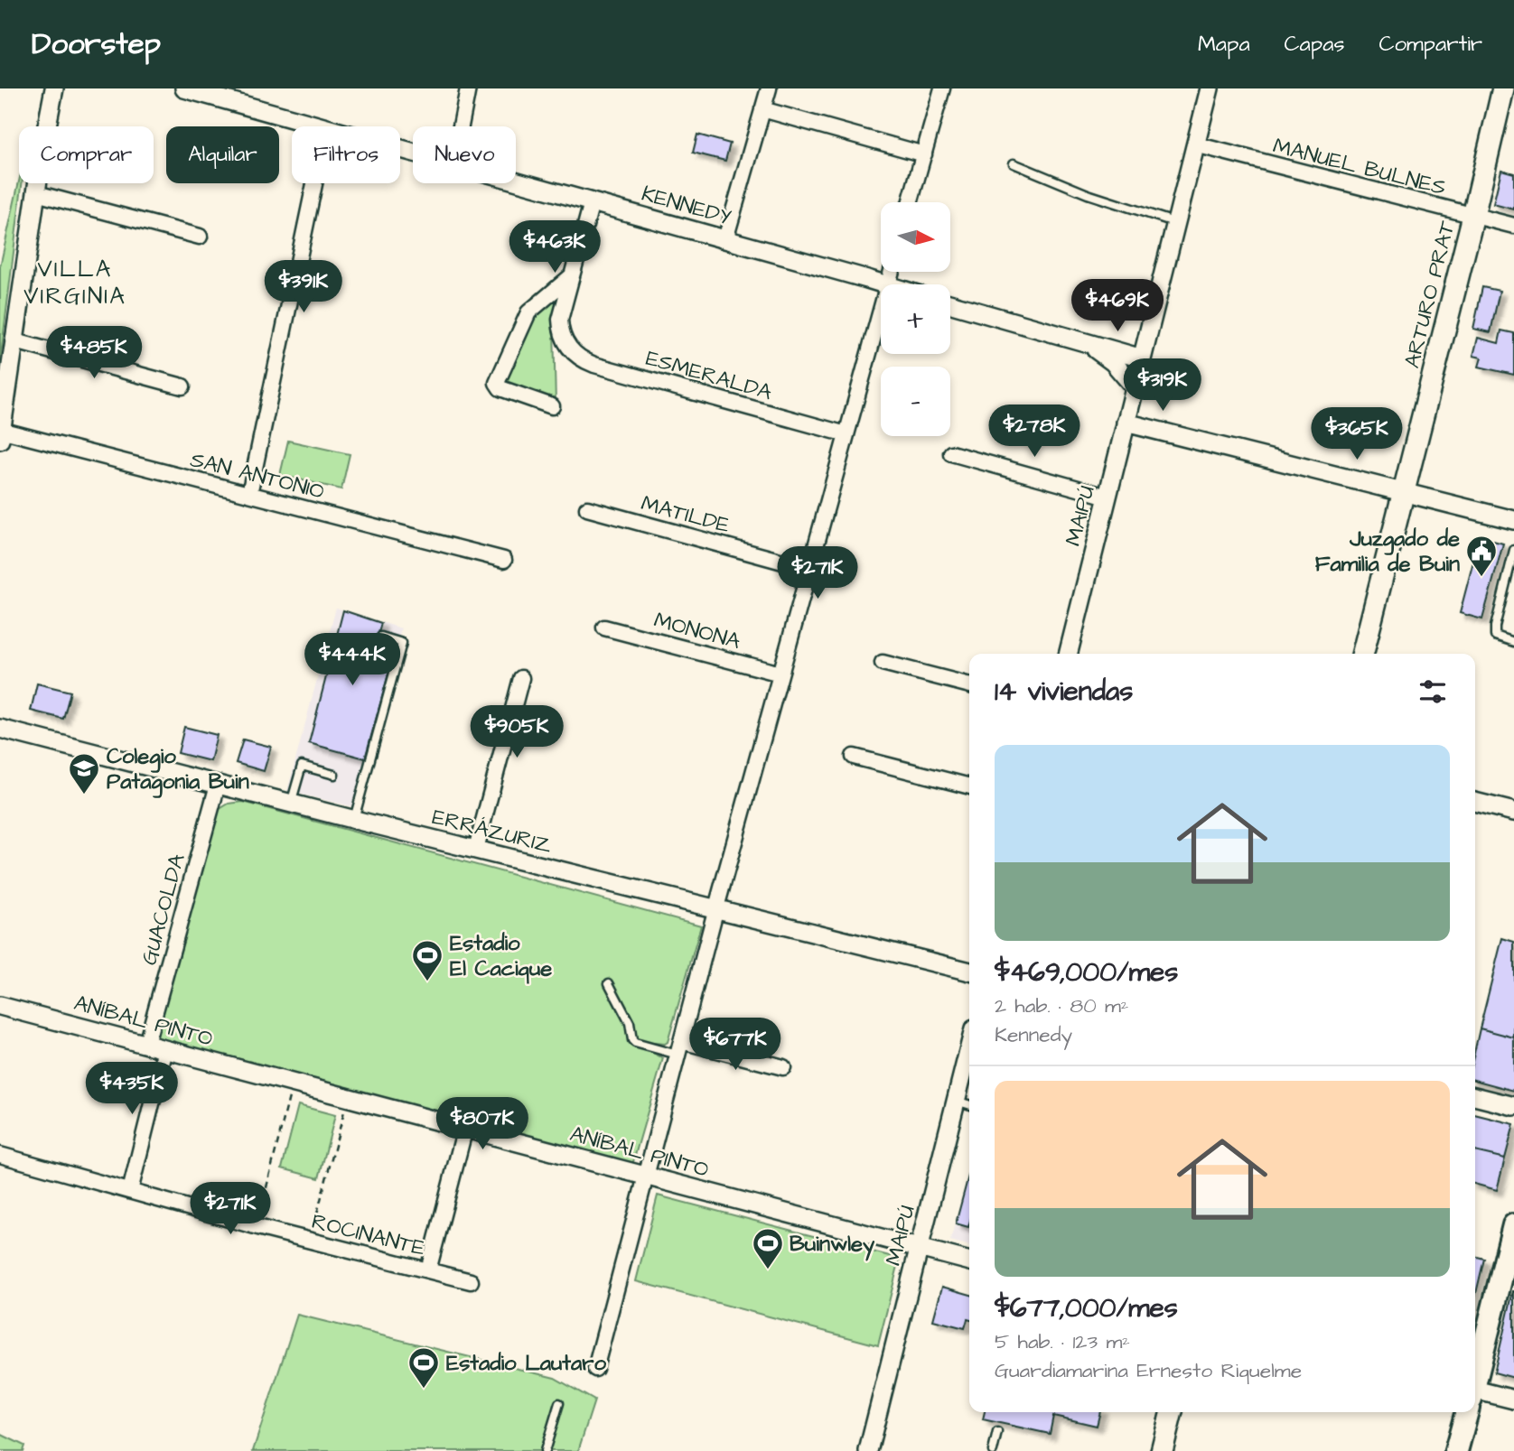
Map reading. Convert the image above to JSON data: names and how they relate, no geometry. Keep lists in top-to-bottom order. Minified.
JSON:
{"streets":{"main road":["ARTURO PRAT"],"street":["MANUEL BULNES","KENNEDY","ESMERALDA","SAN ANTONIO","MATILDE","MAIPÚ","MONONA","ERRÁZURIZ","GUACOLDA","ANÍBAL PINTO","ROCINANTE"]},"crossings":[["MANUEL BULNES","ARTURO PRAT"],["MANUEL BULNES","MAIPÚ"],["MAIPÚ","ANÍBAL PINTO"],["ERRÁZURIZ","GUACOLDA"],["GUACOLDA","ANÍBAL PINTO"]],"districts":["VILLA VIRGINIA"],"places":{"public building":["Juzgado de Familia de Buin"],"school or university":["Colegio Patagonia Buin"],"sports":["Estadio El Cacique","Buinwley","Estadio Lautaro"]},"north":"right","page":{"header":"Doorstep","nav":["Mapa","Capas","Compartir"],"chip":["Comprar","Alquilar","Filtros","Nuevo"],"map_buttons":["+","−"],"price":["$463K","$391K","$469K","$485K","$319K","$278K","$365K","$271K","$444K","$905K","$677K","$435K","$807K","$271K"],"heading":"14 viviendas","list":[{"name":"$469,000/mes","note":"2 hab. · 80 m² · Kennedy"},{"name":"$677,000/mes","note":"5 hab. · 123 m² · Guardiamarina Ernesto Riquelme"}]}}
